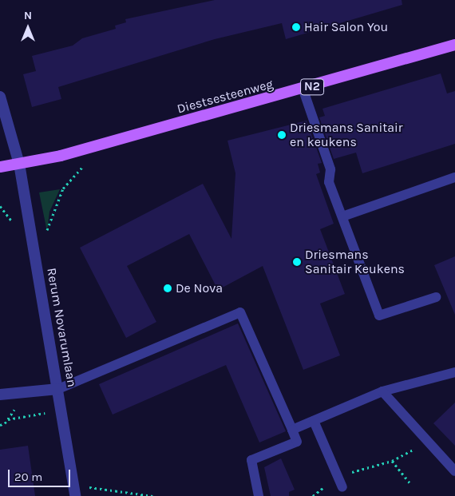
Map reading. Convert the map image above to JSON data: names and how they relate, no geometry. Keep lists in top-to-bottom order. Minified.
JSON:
{"streets":{"main road":["N2","Diestsesteenweg"],"street":["Rerum Novarumlaan"]},"crossings":[["Diestsesteenweg","Rerum Novarumlaan"]],"places":["Hair Salon You","Driesmans Sanitair en keukens","Driesmans Sanitair Keukens","De Nova"],"scale_bar":"20 m","north":"top"}
